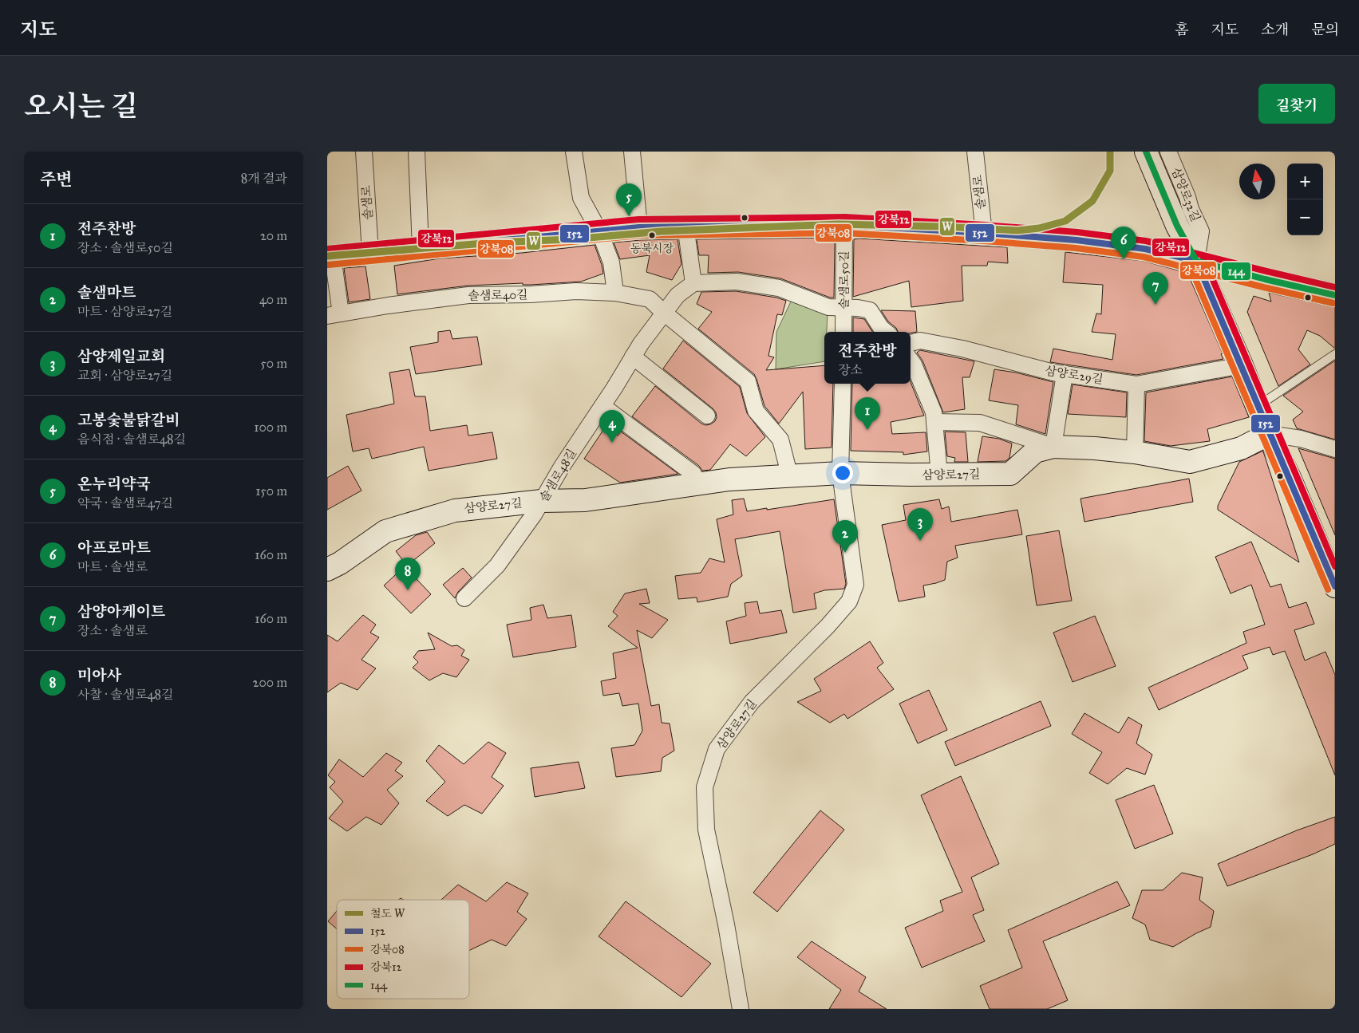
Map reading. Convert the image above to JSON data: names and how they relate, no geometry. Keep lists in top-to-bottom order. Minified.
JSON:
{"streets":{"main road":["삼양로27길"],"street":["솔샘로","삼양로32길","솔샘로50길","솔샘로40길","삼양로29길","솔샘로48길"]},"crossings":[["솔샘로40길","솔샘로48길"],["삼양로27길","솔샘로48길"]],"places":["동북시장"],"lines":["rail line W","transit line 144","transit line 강북12","transit line 152","transit line 강북08"],"legend":["철도 W","152","강북08","강북12","144"],"north":"top","page":{"header":"지도","nav":["홈","지도","소개","문의"],"title":"오시는 길","buttons":"길찾기","heading":["주변","8개 결과"],"map_buttons":["+","−"],"pins":["5","6","7","1","4","3","2","8"],"list":[{"mark":"1","name":"전주찬방","note":"장소 · 솔샘로50길","value":"20 m"},{"mark":"2","name":"솔샘마트","note":"마트 · 삼양로27길","value":"40 m"},{"mark":"3","name":"삼양제일교회","note":"교회 · 삼양로27길","value":"50 m"},{"mark":"4","name":"고봉숯불닭갈비","note":"음식점 · 솔샘로48길","value":"100 m"},{"mark":"5","name":"온누리약국","note":"약국 · 솔샘로47길","value":"150 m"},{"mark":"6","name":"아프로마트","note":"마트 · 솔샘로","value":"160 m"},{"mark":"7","name":"삼양아케이트","note":"장소 · 솔샘로","value":"160 m"},{"mark":"8","name":"미아사","note":"사찰 · 솔샘로48길","value":"200 m"}],"popup":["전주찬방","장소"]}}
